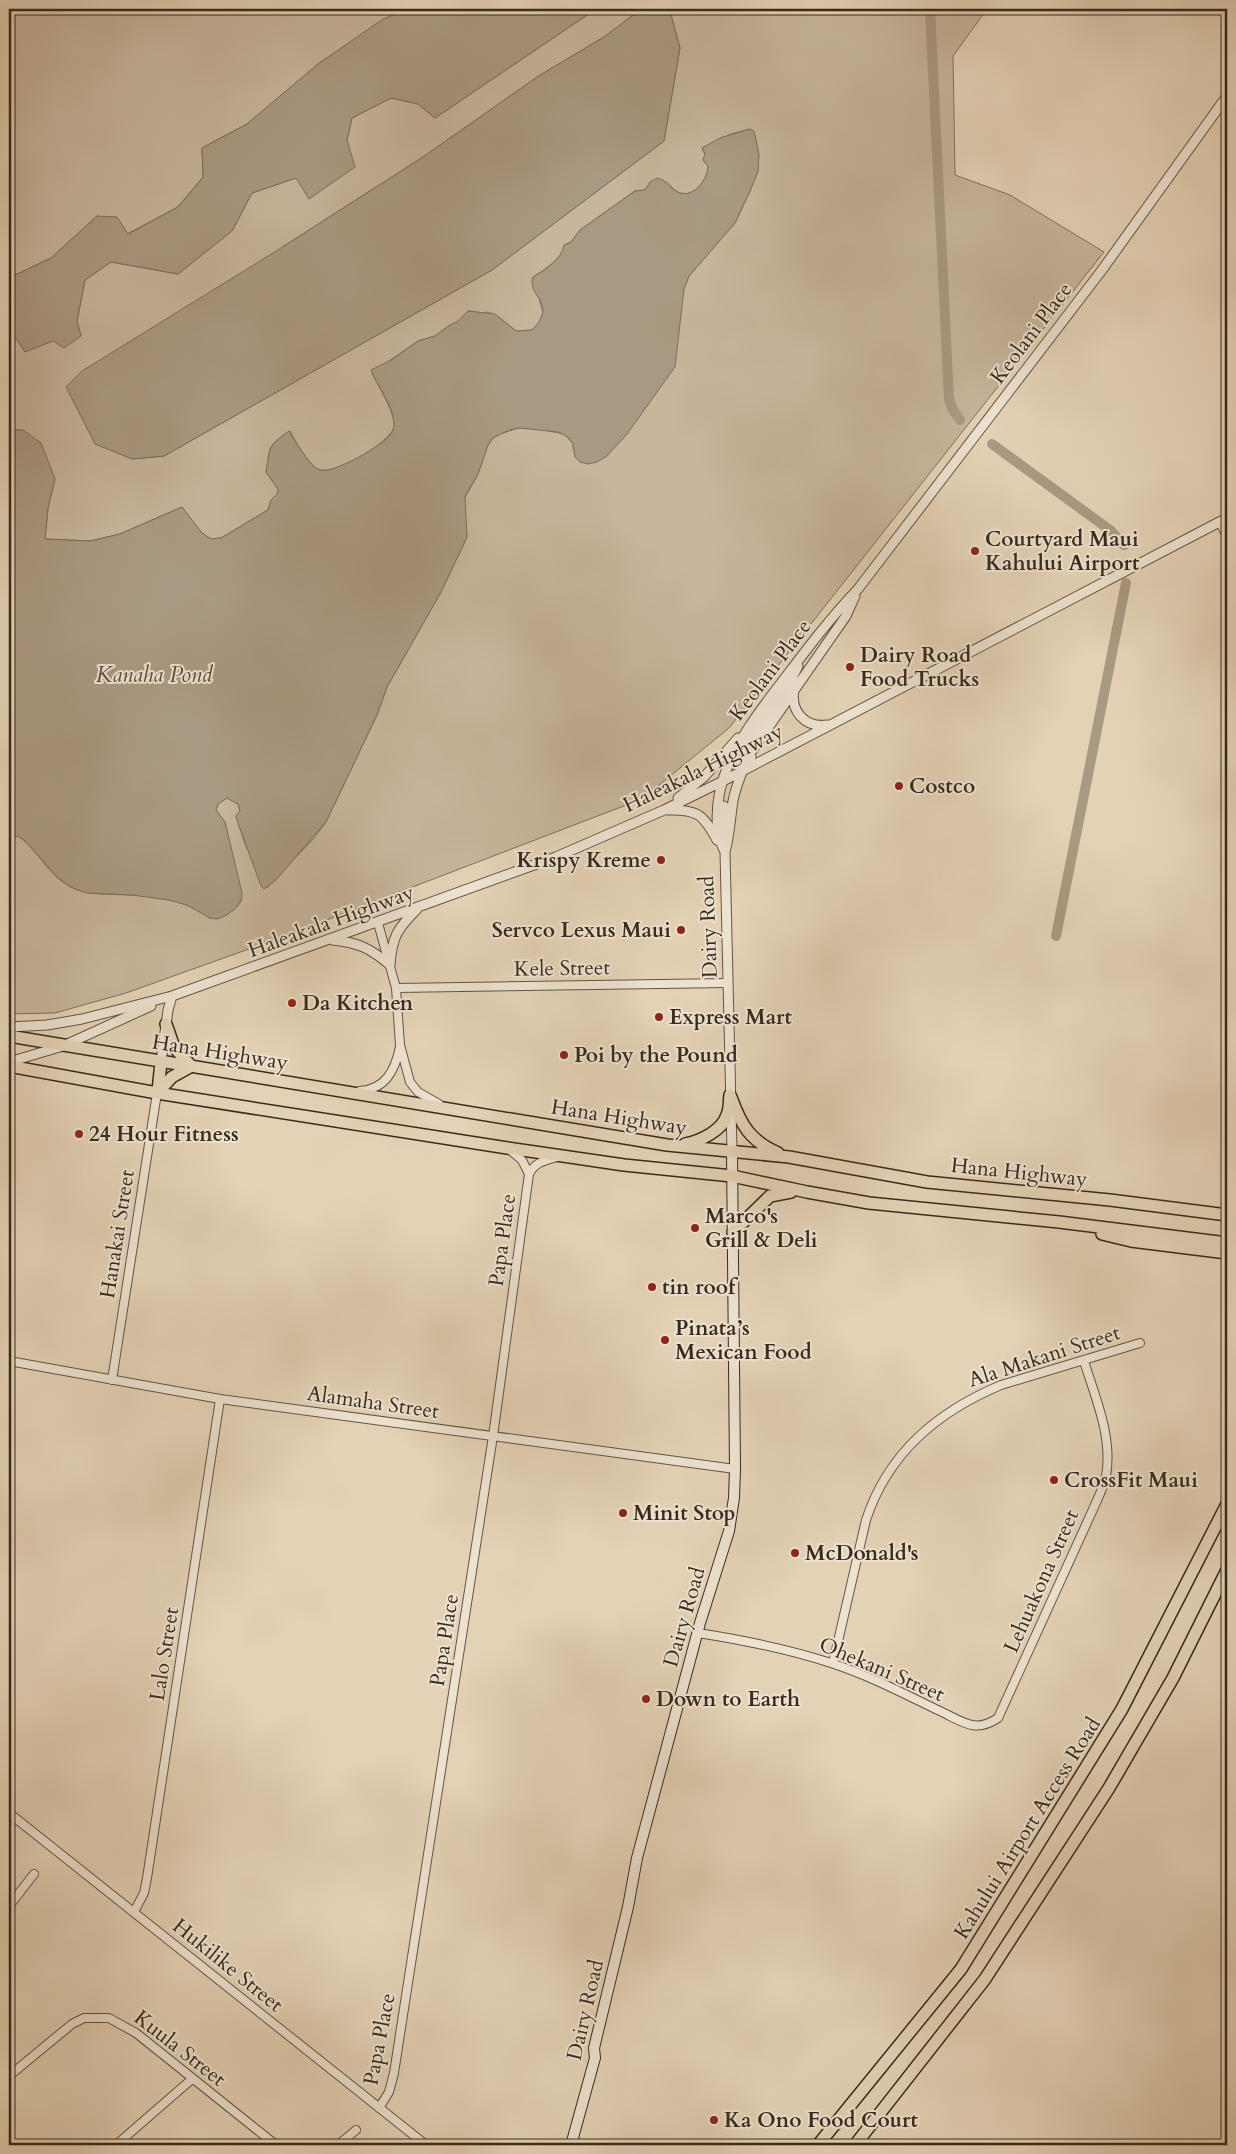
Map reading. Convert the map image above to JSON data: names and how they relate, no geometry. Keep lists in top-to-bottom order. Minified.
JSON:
{"streets":{"main road":["Dairy Road","Hana Highway","Kahului Airport Access Road"],"street":["Keolani Place","Haleakala Highway","Kele Street","Hanakai Street","Papa Place","Ala Makani Street","Alamaha Street","Lehuakona Street","Lalo Street","Ohekani Street","Hukilike Street","Kuula Street"]},"crossings":[["Keolani Place","Haleakala Highway"],["Keolani Place","Dairy Road"],["Haleakala Highway","Dairy Road"],["Haleakala Highway","Hana Highway"],["Dairy Road","Kele Street"],["Dairy Road","Hana Highway"],["Dairy Road","Alamaha Street"],["Dairy Road","Ohekani Street"],["Hana Highway","Hanakai Street"],["Hana Highway","Papa Place"],["Hanakai Street","Alamaha Street"],["Papa Place","Alamaha Street"],["Papa Place","Hukilike Street"],["Ala Makani Street","Lehuakona Street"],["Ala Makani Street","Ohekani Street"],["Alamaha Street","Lalo Street"],["Lehuakona Street","Ohekani Street"],["Lalo Street","Hukilike Street"]],"water":["Kanaha Pond"],"places":["Courtyard Maui Kahului Airport","Dairy Road Food Trucks","Costco","Krispy Kreme","Servco Lexus Maui","Da Kitchen","Express Mart","Poi by the Pound","24 Hour Fitness","Marco's Grill & Deli","tin roof","Pinata’s Mexican Food","CrossFit Maui","Minit Stop","McDonald's","Down to Earth","Ka Ono Food Court"]}
